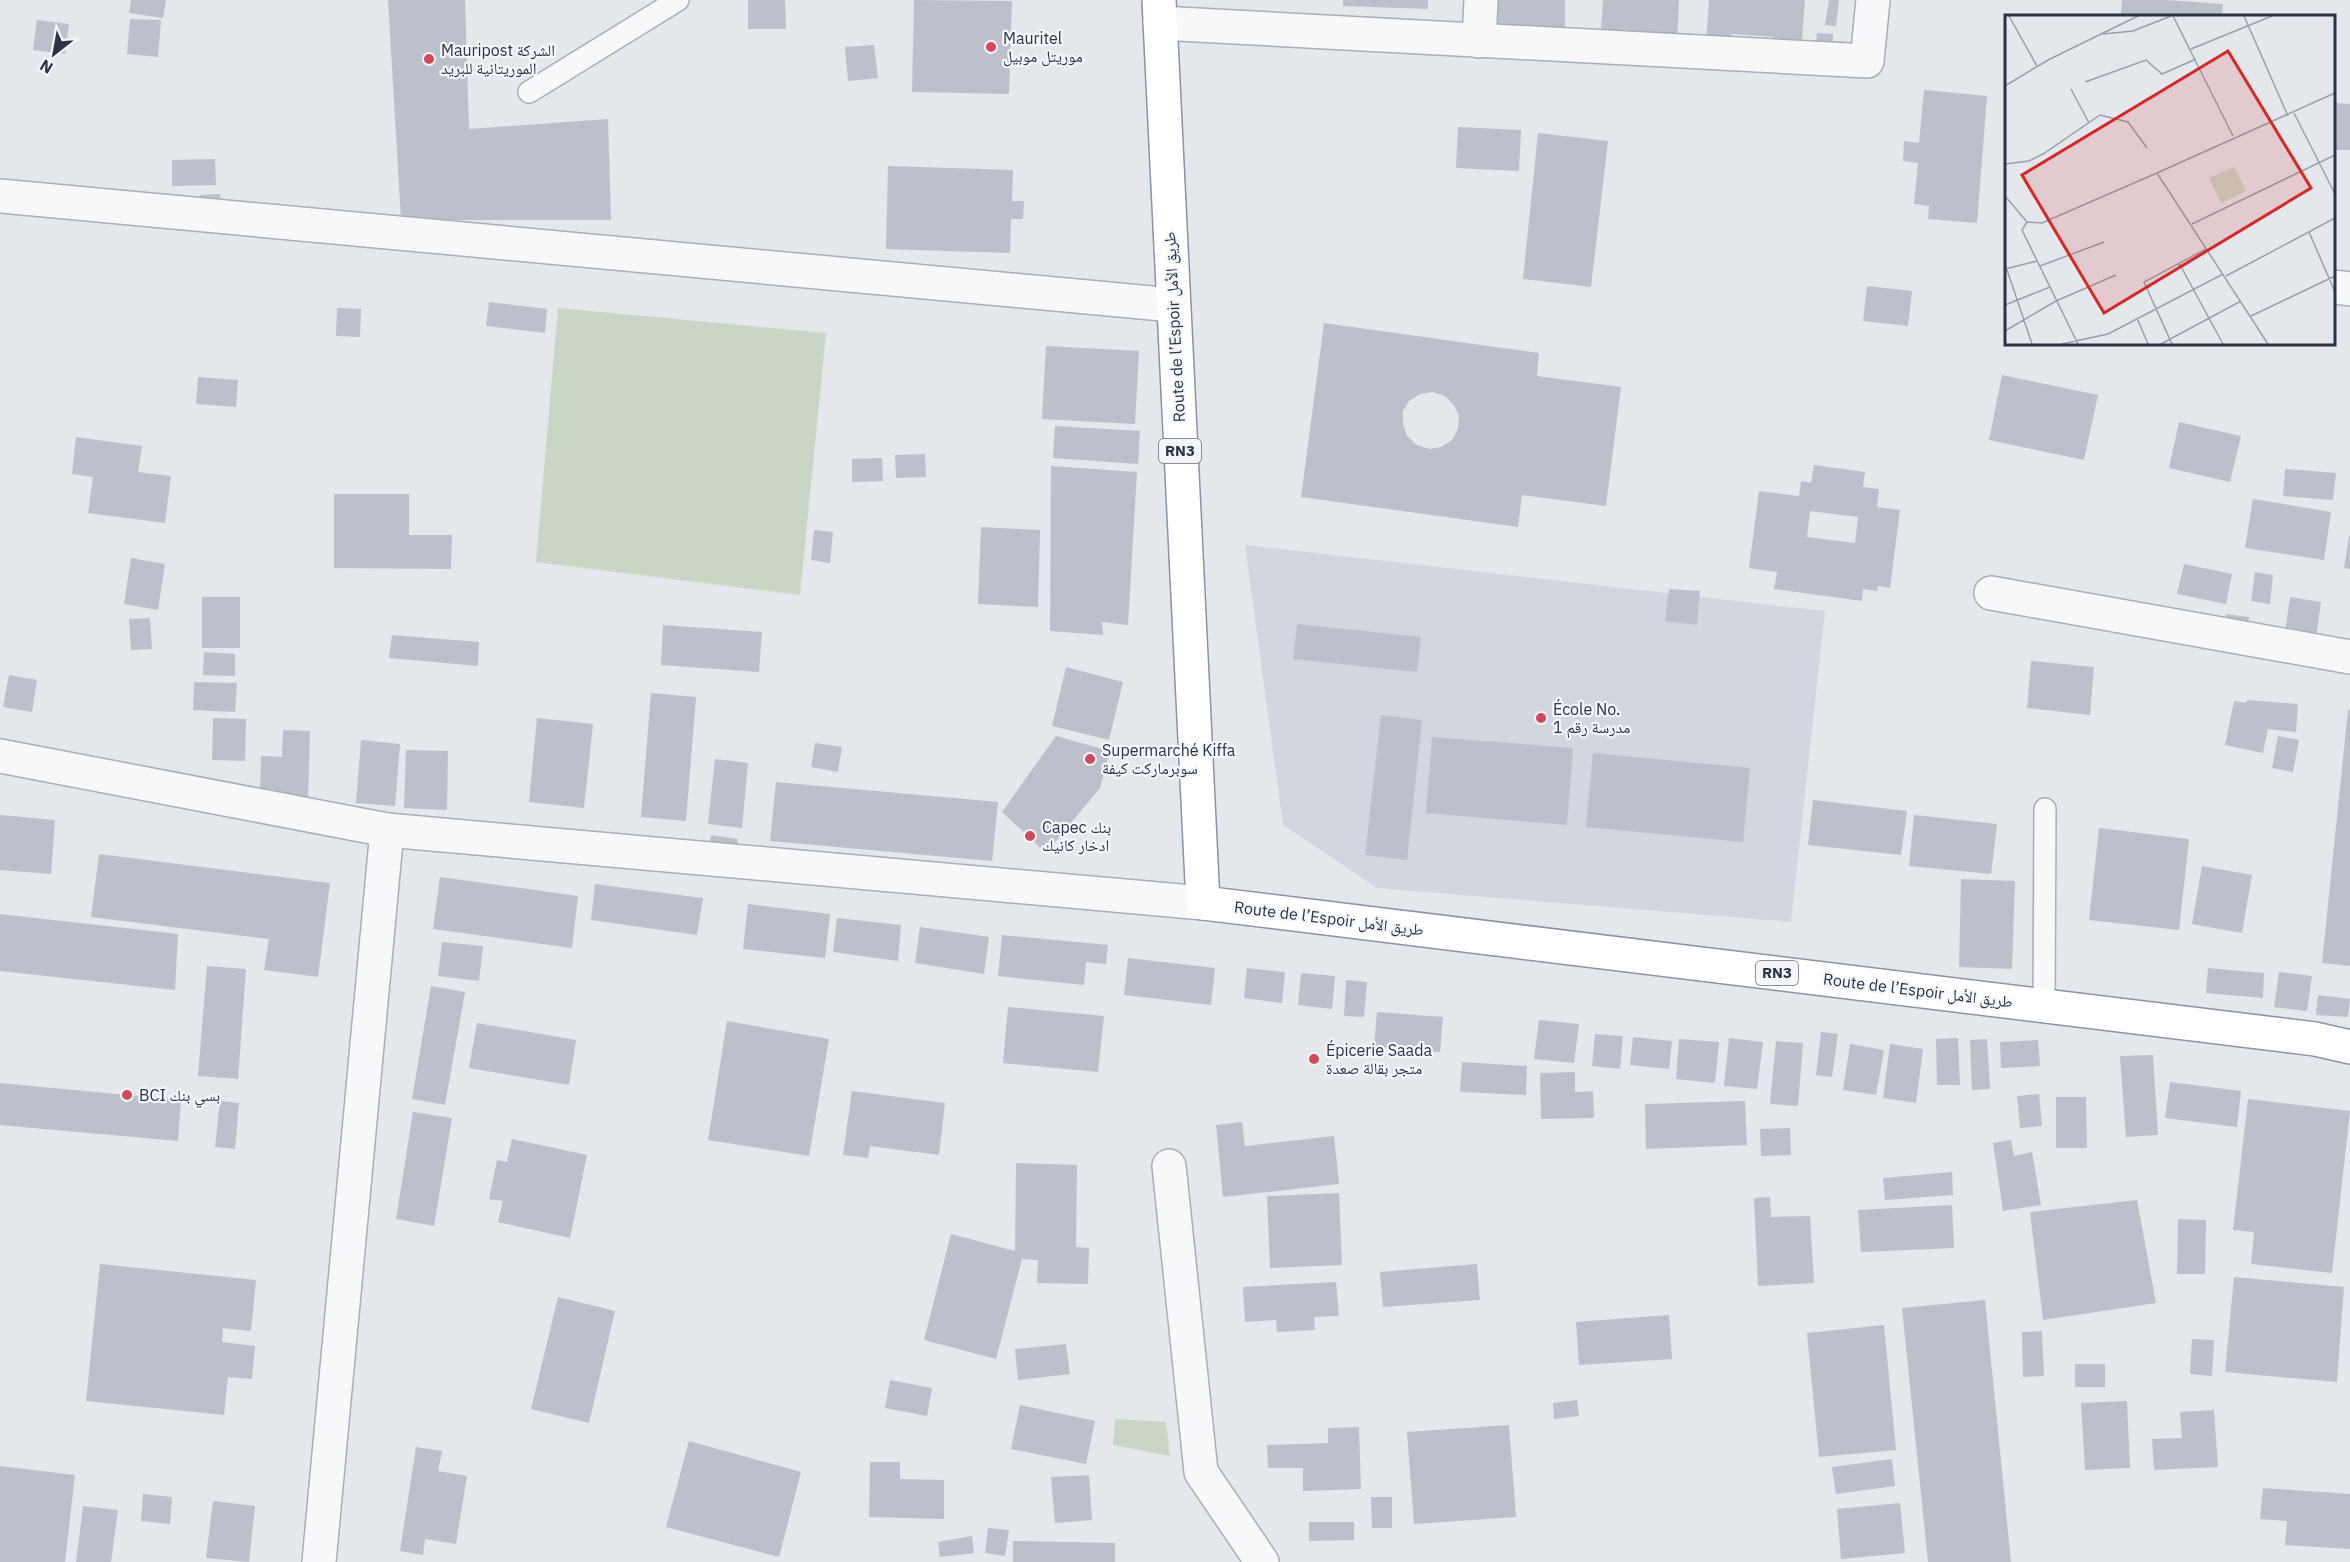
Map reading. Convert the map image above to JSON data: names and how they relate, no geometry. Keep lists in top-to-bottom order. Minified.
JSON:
{"streets":{"highway":["Route de l’Espoir طريق الأمل","RN3"]},"places":["Mauritel موريتل موبيل","Mauripost الشركة الموريتانية للبريد","École No. 1 مدرسة رقم","Supermarché Kiffa سوبرماركت كيفة","Capec بنك ادخار كانيك","Épicerie Saada متجر بقالة صعدة","BCI بسي بنك"],"north":"bottom left"}
